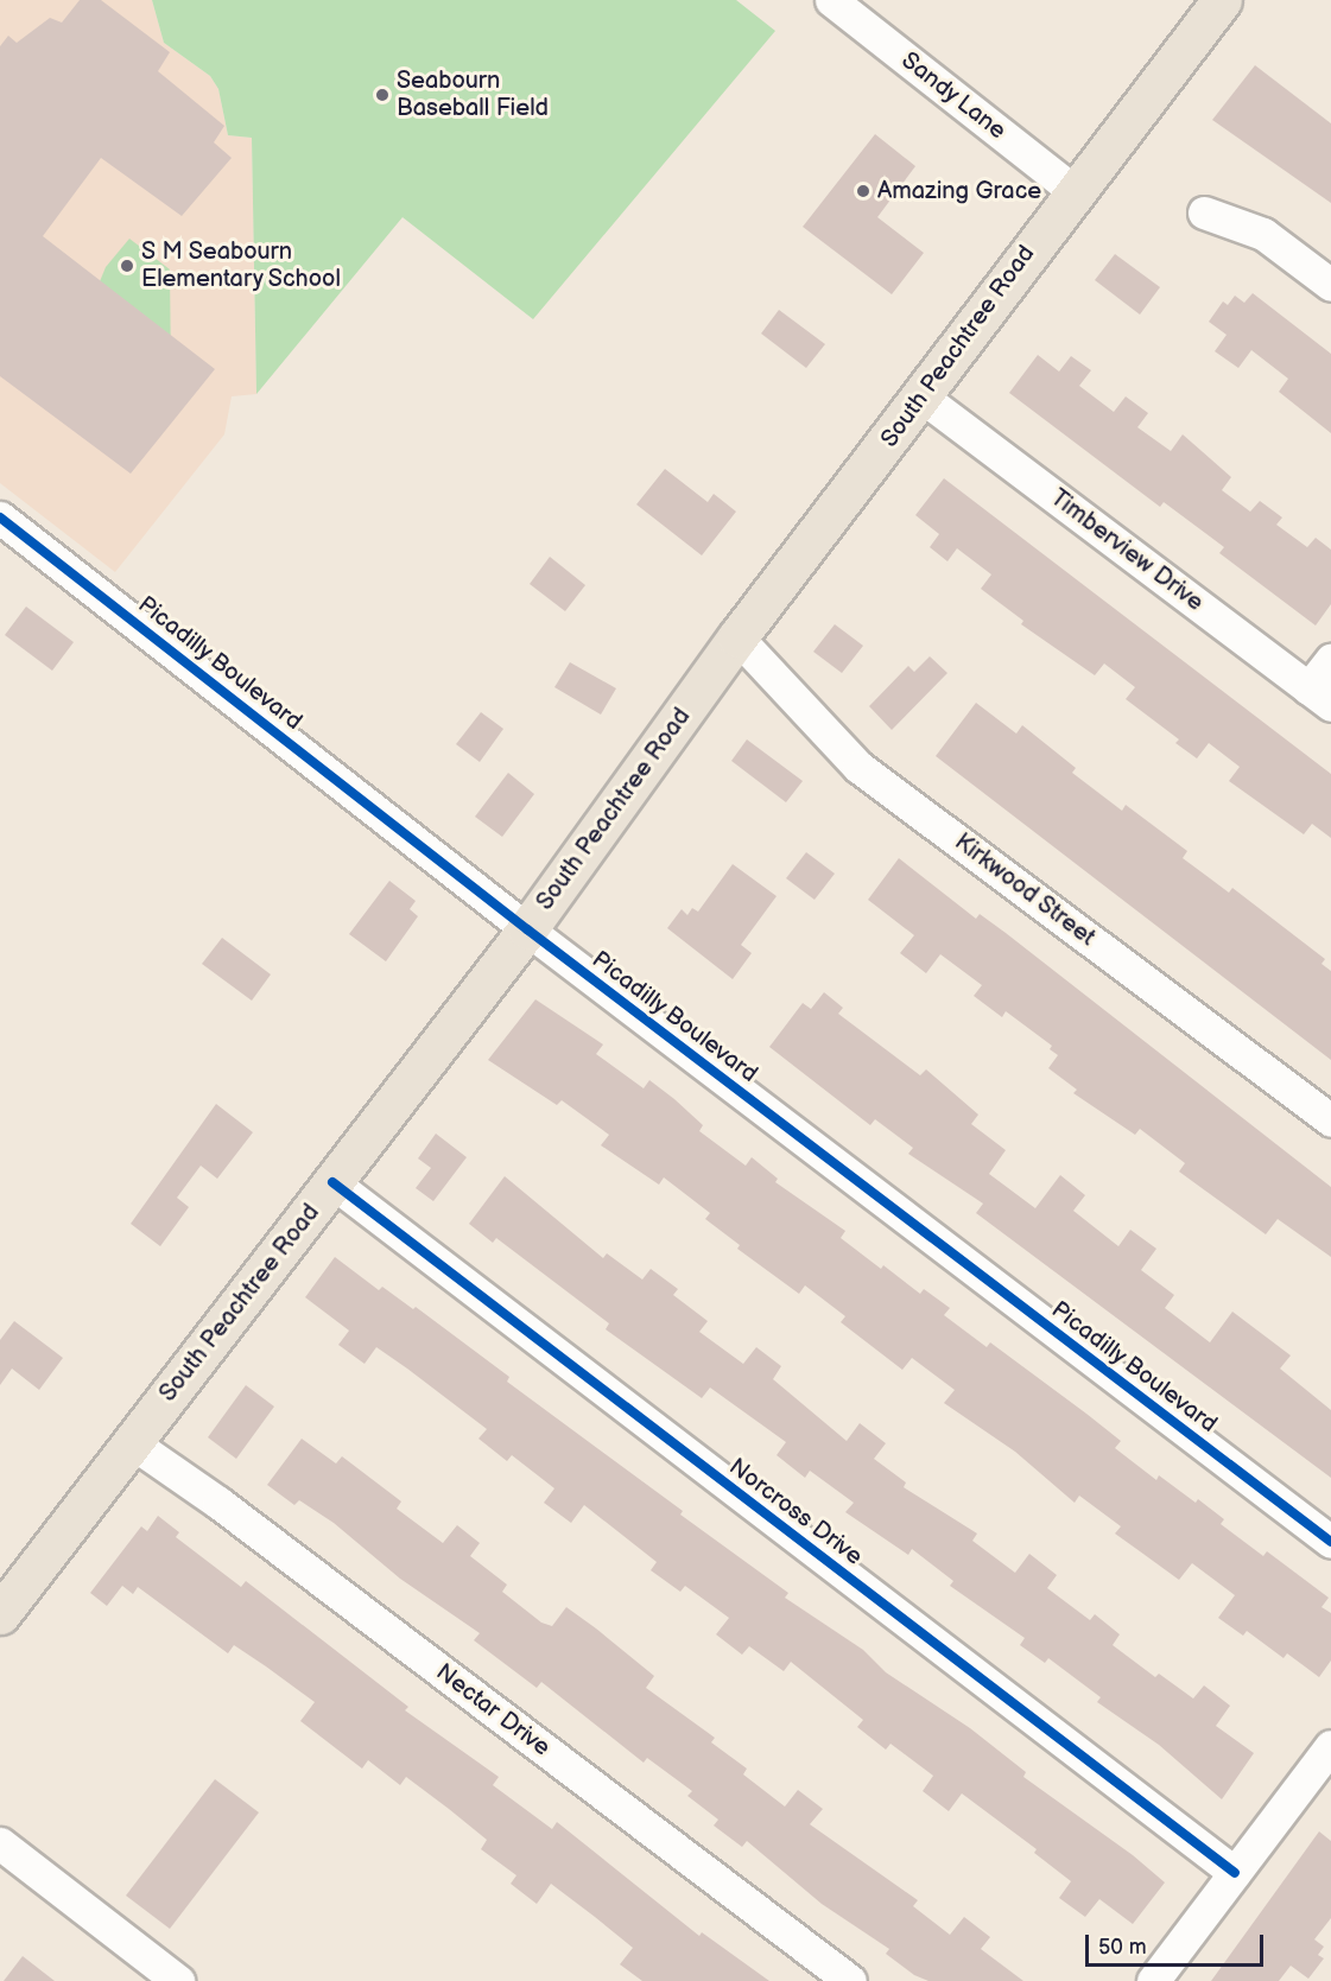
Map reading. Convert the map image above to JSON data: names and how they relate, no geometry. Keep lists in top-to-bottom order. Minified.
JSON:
{"streets":{"main road":["South Peachtree Road"],"street":["Sandy Lane","Timberview Drive","Picadilly Boulevard","Kirkwood Street","Norcross Drive","Nectar Drive"]},"crossings":[["Sandy Lane","South Peachtree Road"],["South Peachtree Road","Timberview Drive"],["South Peachtree Road","Picadilly Boulevard"],["South Peachtree Road","Kirkwood Street"],["South Peachtree Road","Norcross Drive"],["South Peachtree Road","Nectar Drive"]],"places":["Seabourn Baseball Field","Amazing Grace","S M Seabourn Elementary School"],"scale_bar":"50 m"}
